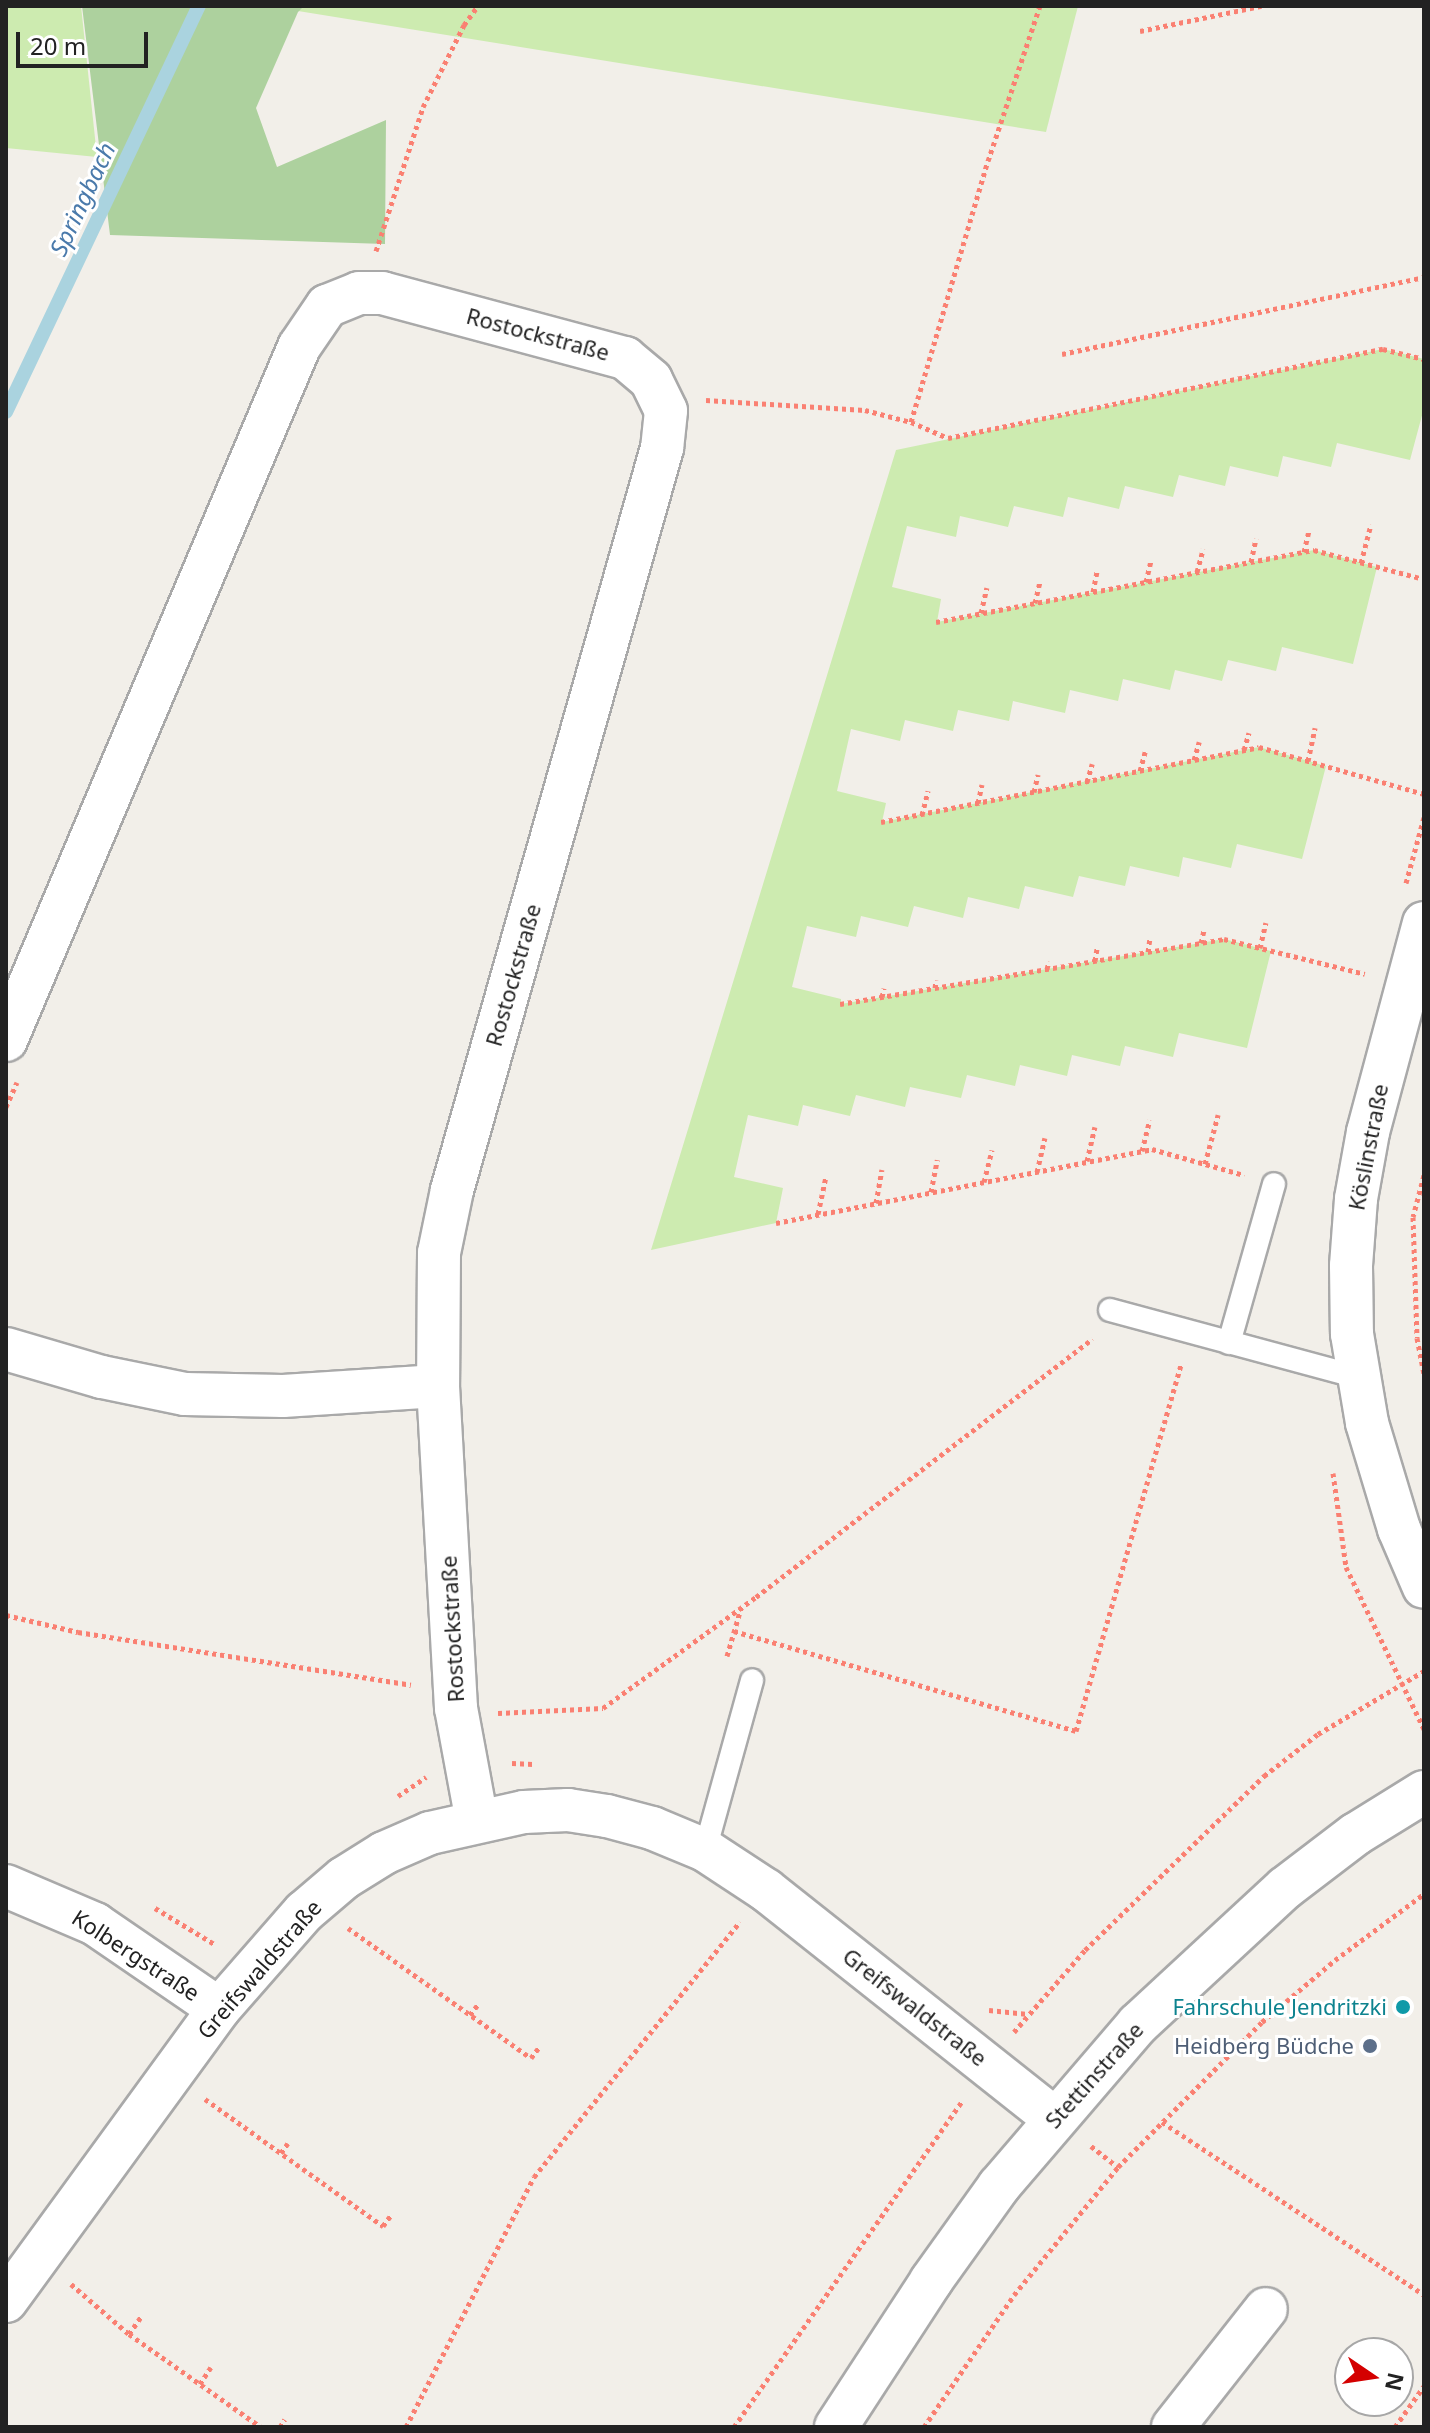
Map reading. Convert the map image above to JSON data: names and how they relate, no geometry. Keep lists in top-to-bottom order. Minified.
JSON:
{"streets":{"street":["Rostockstraße","Köslinstraße","Kolbergstraße","Greifswaldstraße","Stettinstraße"]},"crossings":[["Rostockstraße","Greifswaldstraße"],["Kolbergstraße","Greifswaldstraße"],["Greifswaldstraße","Stettinstraße"]],"water":["Springbach"],"places":["Fahrschule Jendritzki","Heidberg Büdche"],"scale_bar":"20 m","north":"right"}
